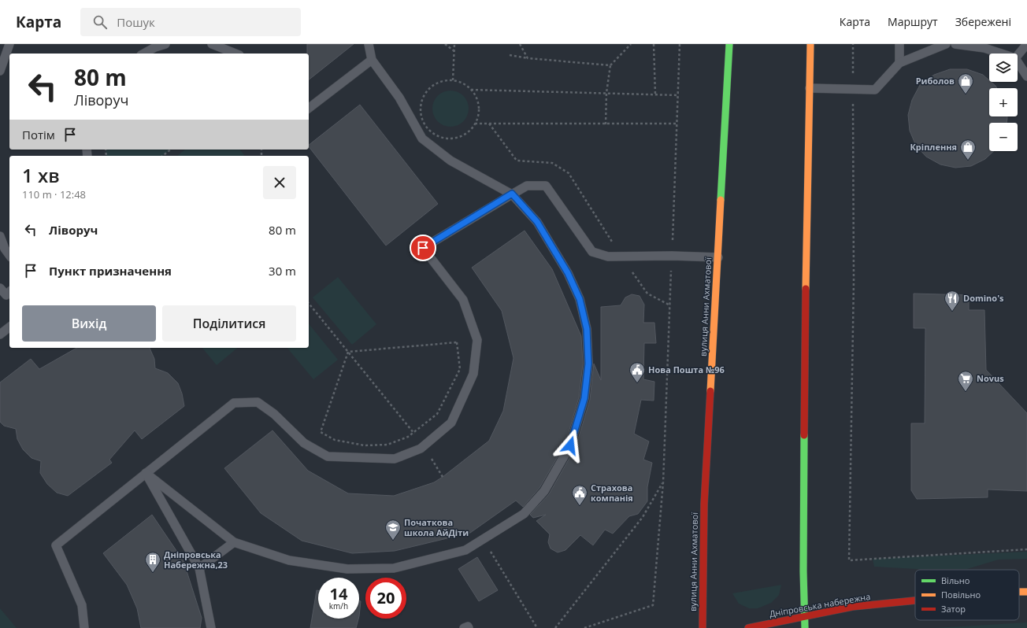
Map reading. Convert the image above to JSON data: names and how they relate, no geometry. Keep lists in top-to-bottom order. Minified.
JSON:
{"streets":{"main road":["вулиця Анни Ахматової","Дніпровська набережна"]},"places":{"shop":["Риболов","Кріплення"],"restaurant":["Domino's"],"public building":["Нова Пошта №96","Страхова компанія"],"supermarket":["Novus"],"school or university":["Початкова школа АйДіти"],"building":["Дніпровська Набережна,23"]},"legend":["Вільно","Повільно","Затор"],"page":{"header":"Карта","search":"Пошук","nav":["Карта","Маршрут","Збережені"],"map_buttons":["+","−"],"turn":["80 m","Ліворуч"],"then":"Потім","heading":["1 хв","110 m · 12:48"],"list":[{"name":"Ліворуч","value":"80 m"},{"name":"Пункт призначення","value":"30 m"}],"buttons":["Вихід","Поділитися"],"speed":"14 km/h","limit":"20"}}
